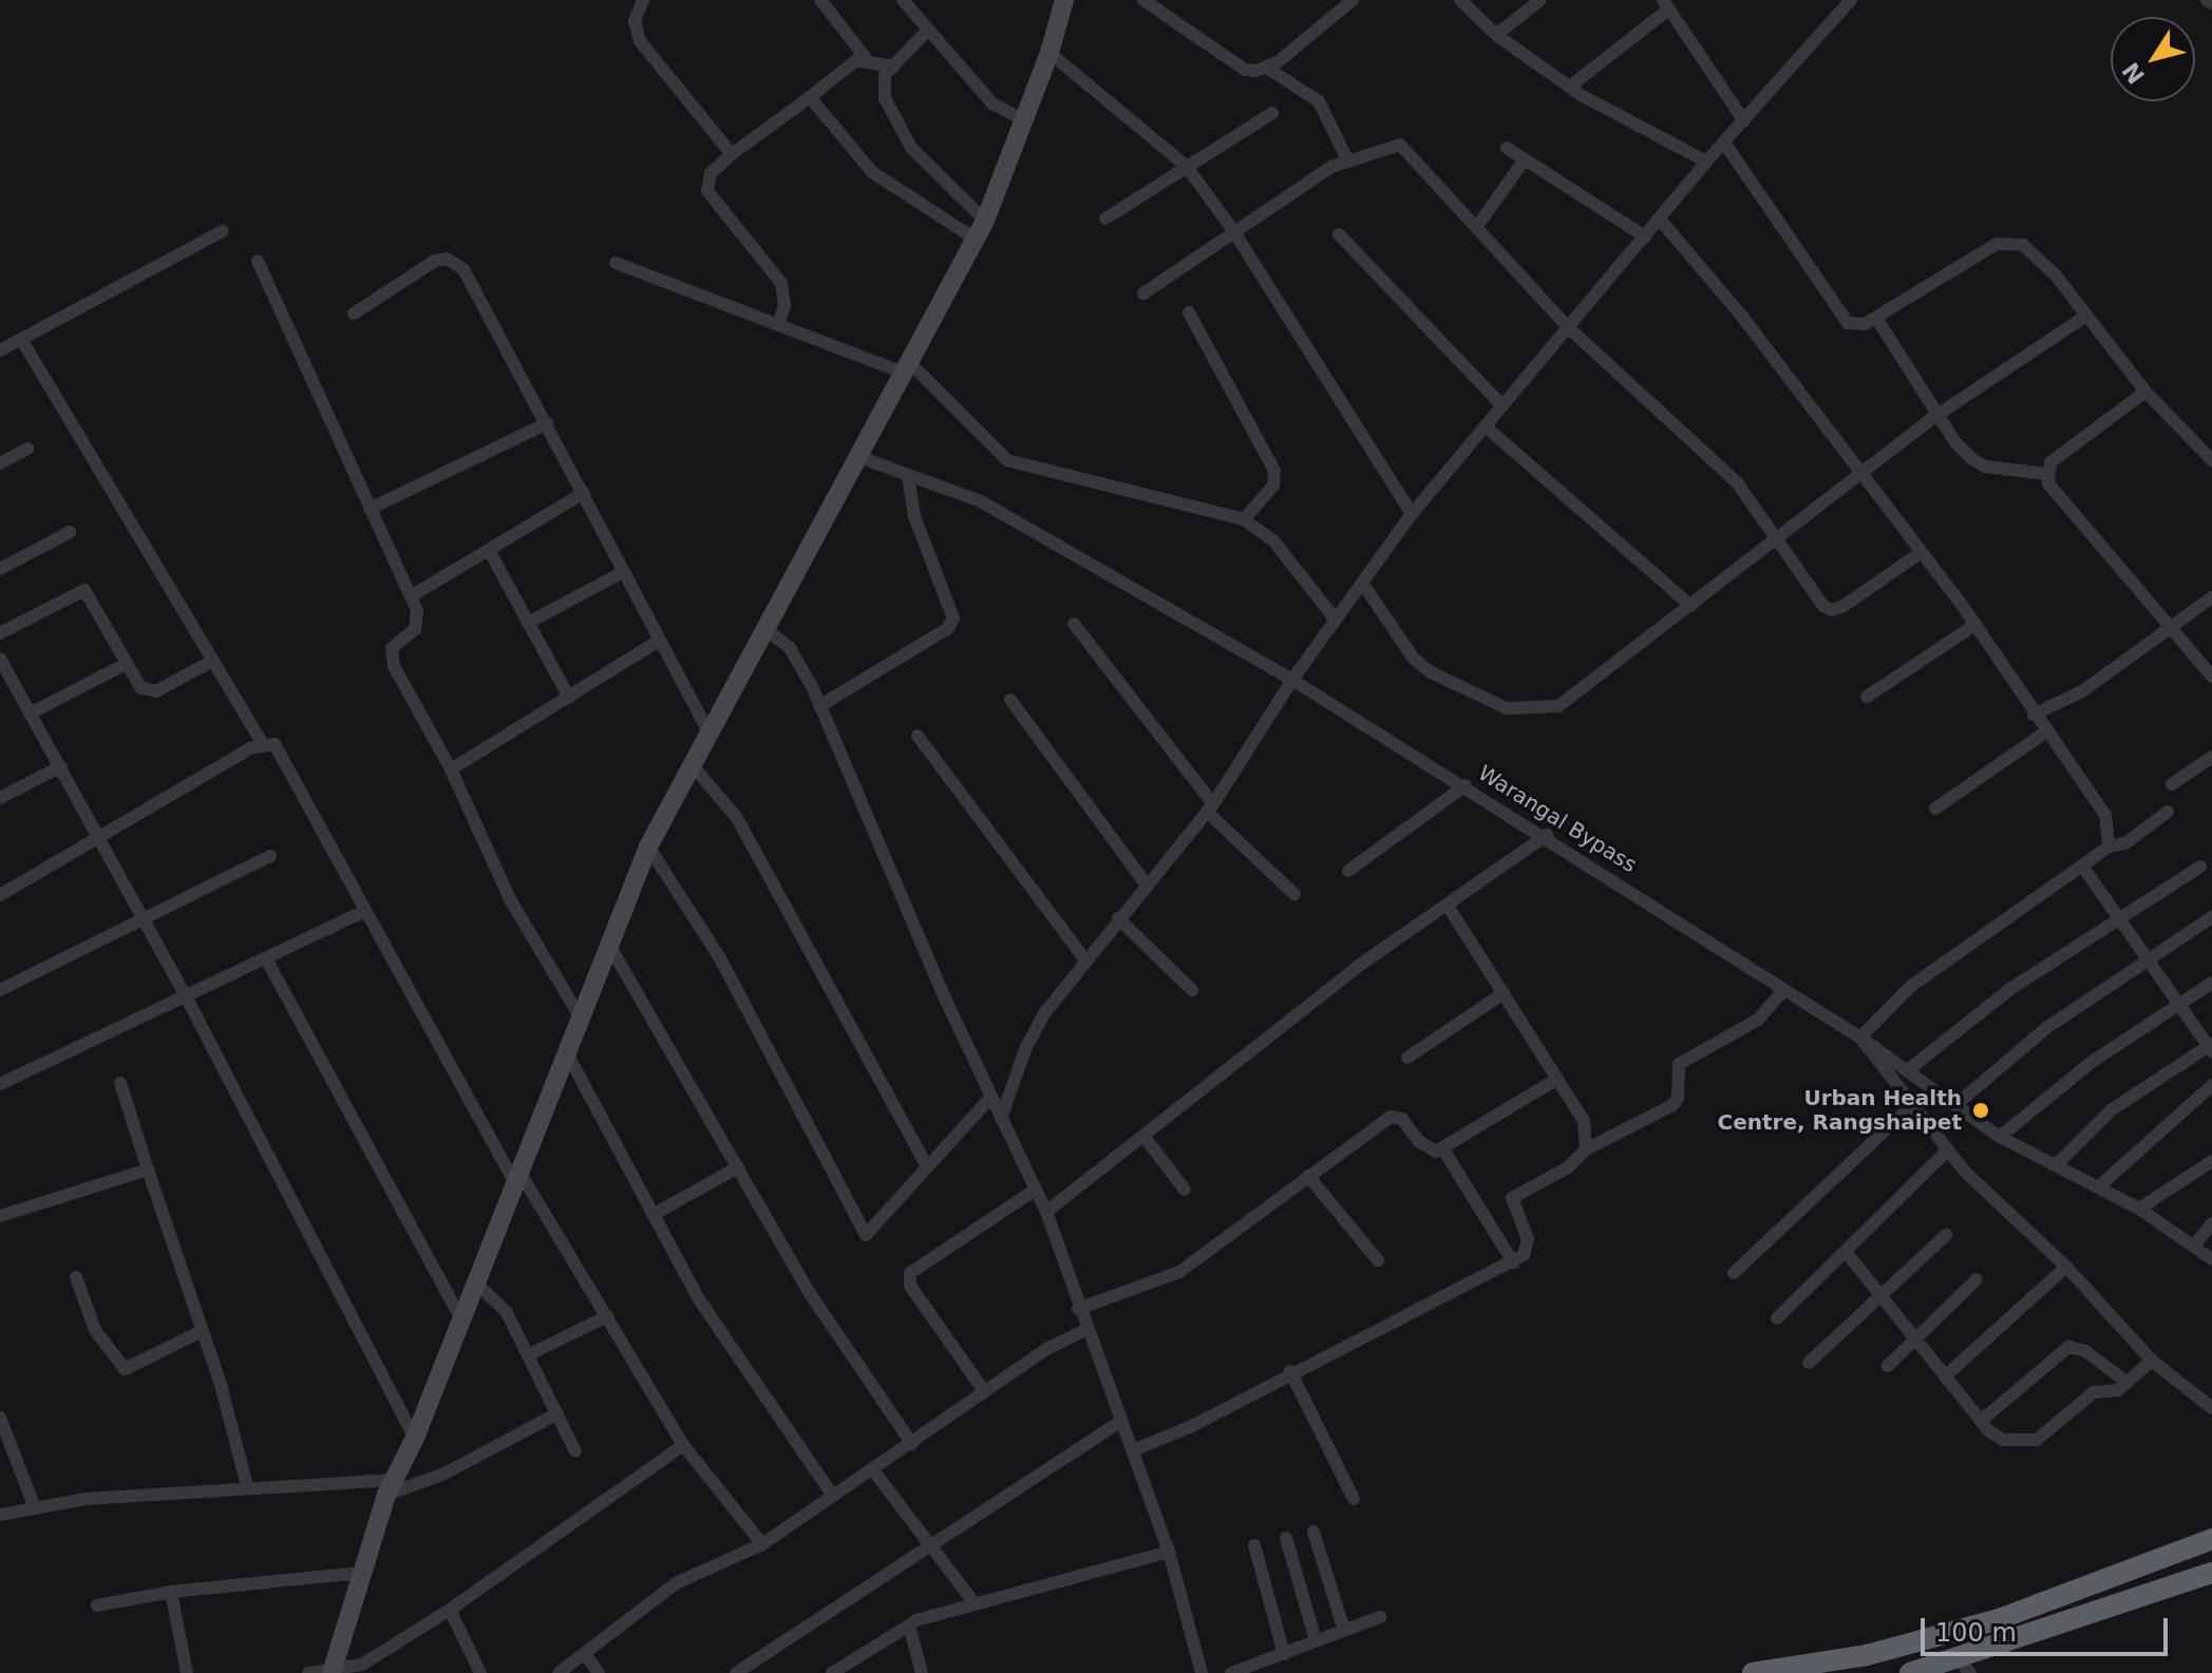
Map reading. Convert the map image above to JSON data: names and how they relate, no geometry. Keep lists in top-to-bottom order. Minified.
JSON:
{"streets":{"street":["Warangal Bypass"]},"places":["Urban Health Centre, Rangshaipet"],"scale_bar":"100 m","north":"bottom left"}
